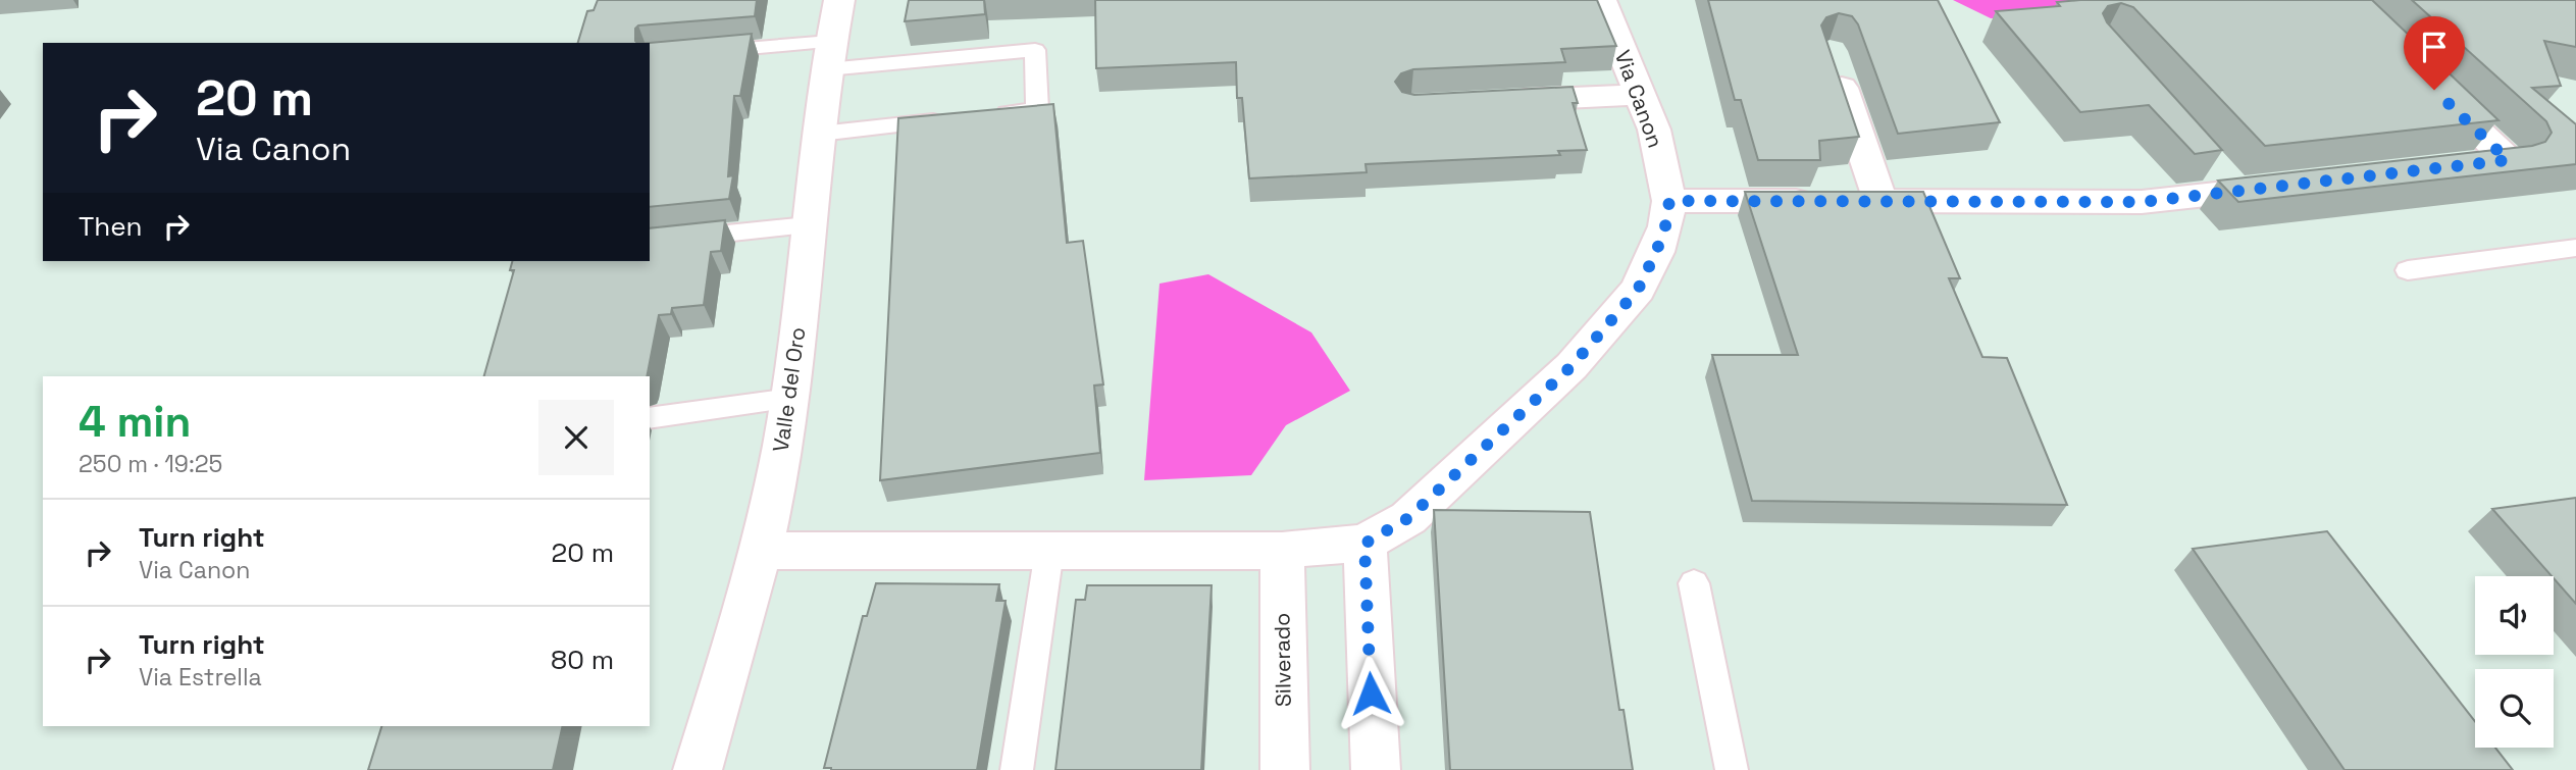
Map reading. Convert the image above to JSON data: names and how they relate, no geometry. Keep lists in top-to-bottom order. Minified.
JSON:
{"streets":{"street":["Via Canon","Valle del Oro","Silverado"]},"page":{"turn":["20 m","Via Canon"],"then":"Then","heading":["4 min","250 m · 19:25"],"list":[{"name":"Turn right","note":"Via Canon","value":"20 m"},{"name":"Turn right","note":"Via Estrella","value":"80 m"}]}}
